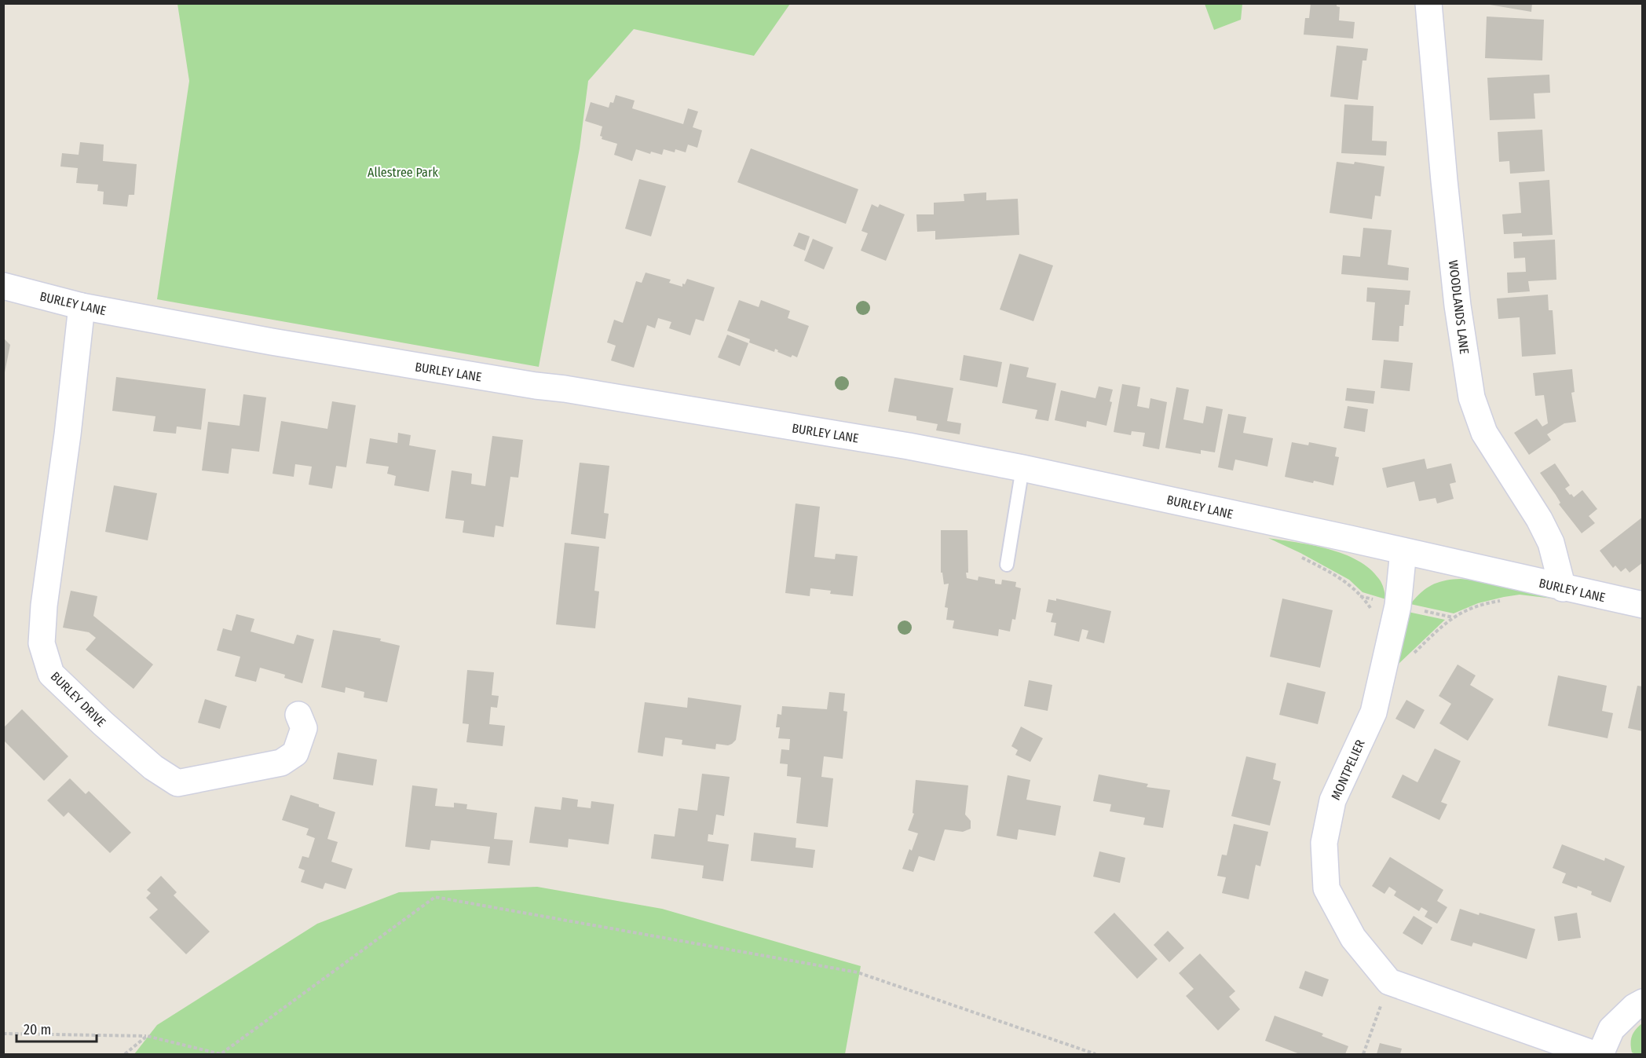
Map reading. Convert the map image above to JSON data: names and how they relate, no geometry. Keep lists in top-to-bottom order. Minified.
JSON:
{"streets":{"street":["BURLEY LANE","WOODLANDS LANE","BURLEY DRIVE","MONTPELIER"]},"crossings":[["BURLEY LANE","WOODLANDS LANE"],["BURLEY LANE","BURLEY DRIVE"],["BURLEY LANE","MONTPELIER"]],"parks":["Allestree Park"],"scale_bar":"20 m"}
